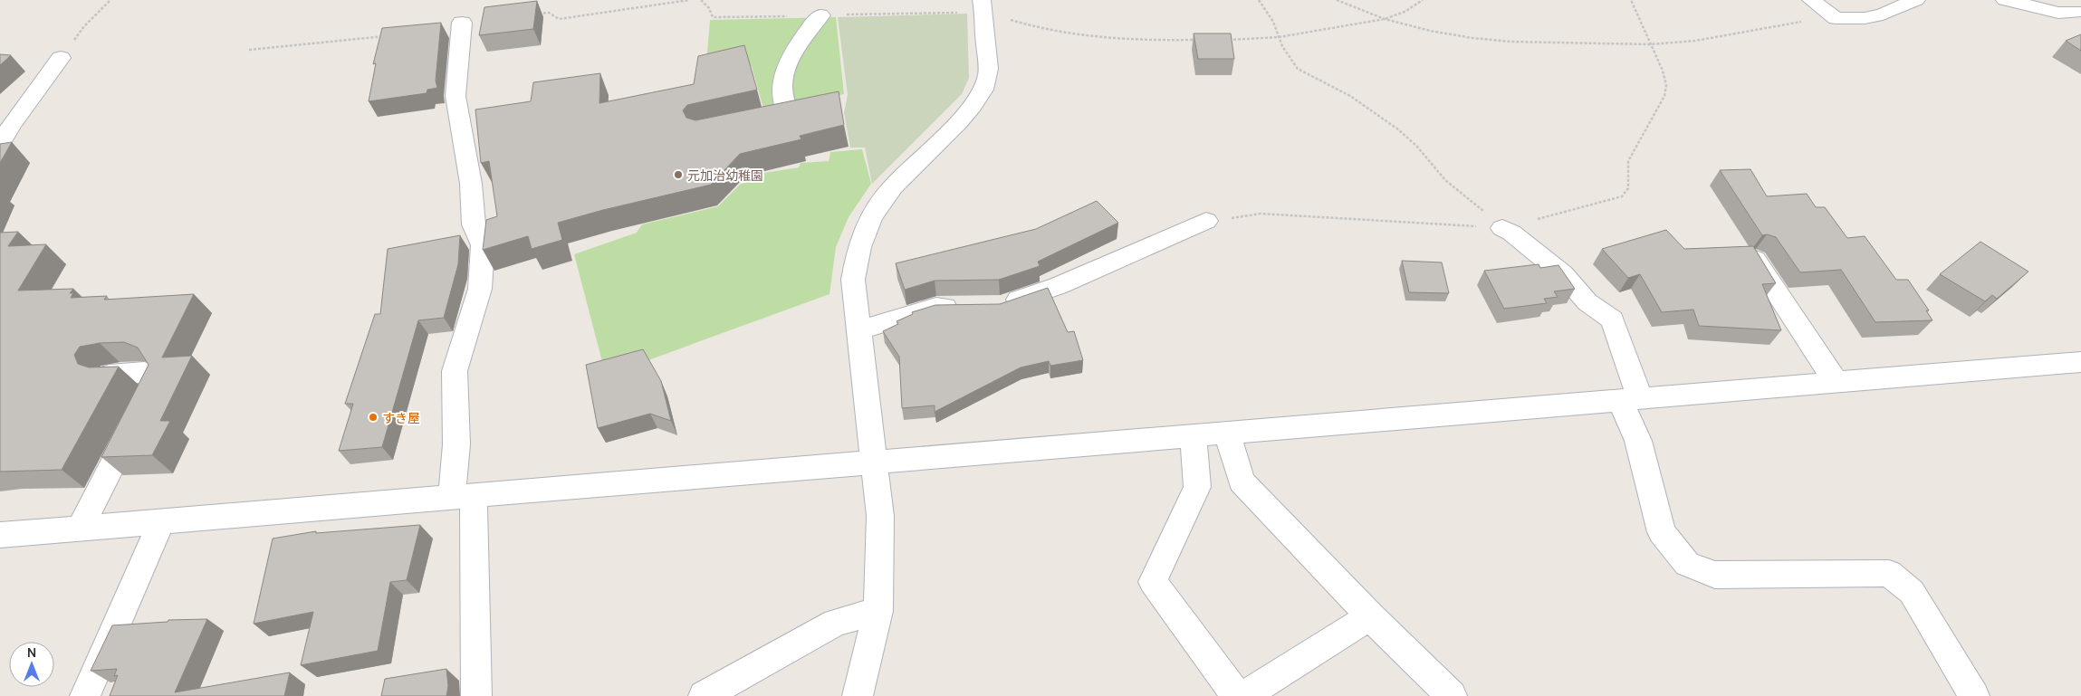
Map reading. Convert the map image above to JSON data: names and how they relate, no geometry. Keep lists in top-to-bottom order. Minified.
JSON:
{"places":["元加治幼稚園","すき屋"],"north":"top"}
